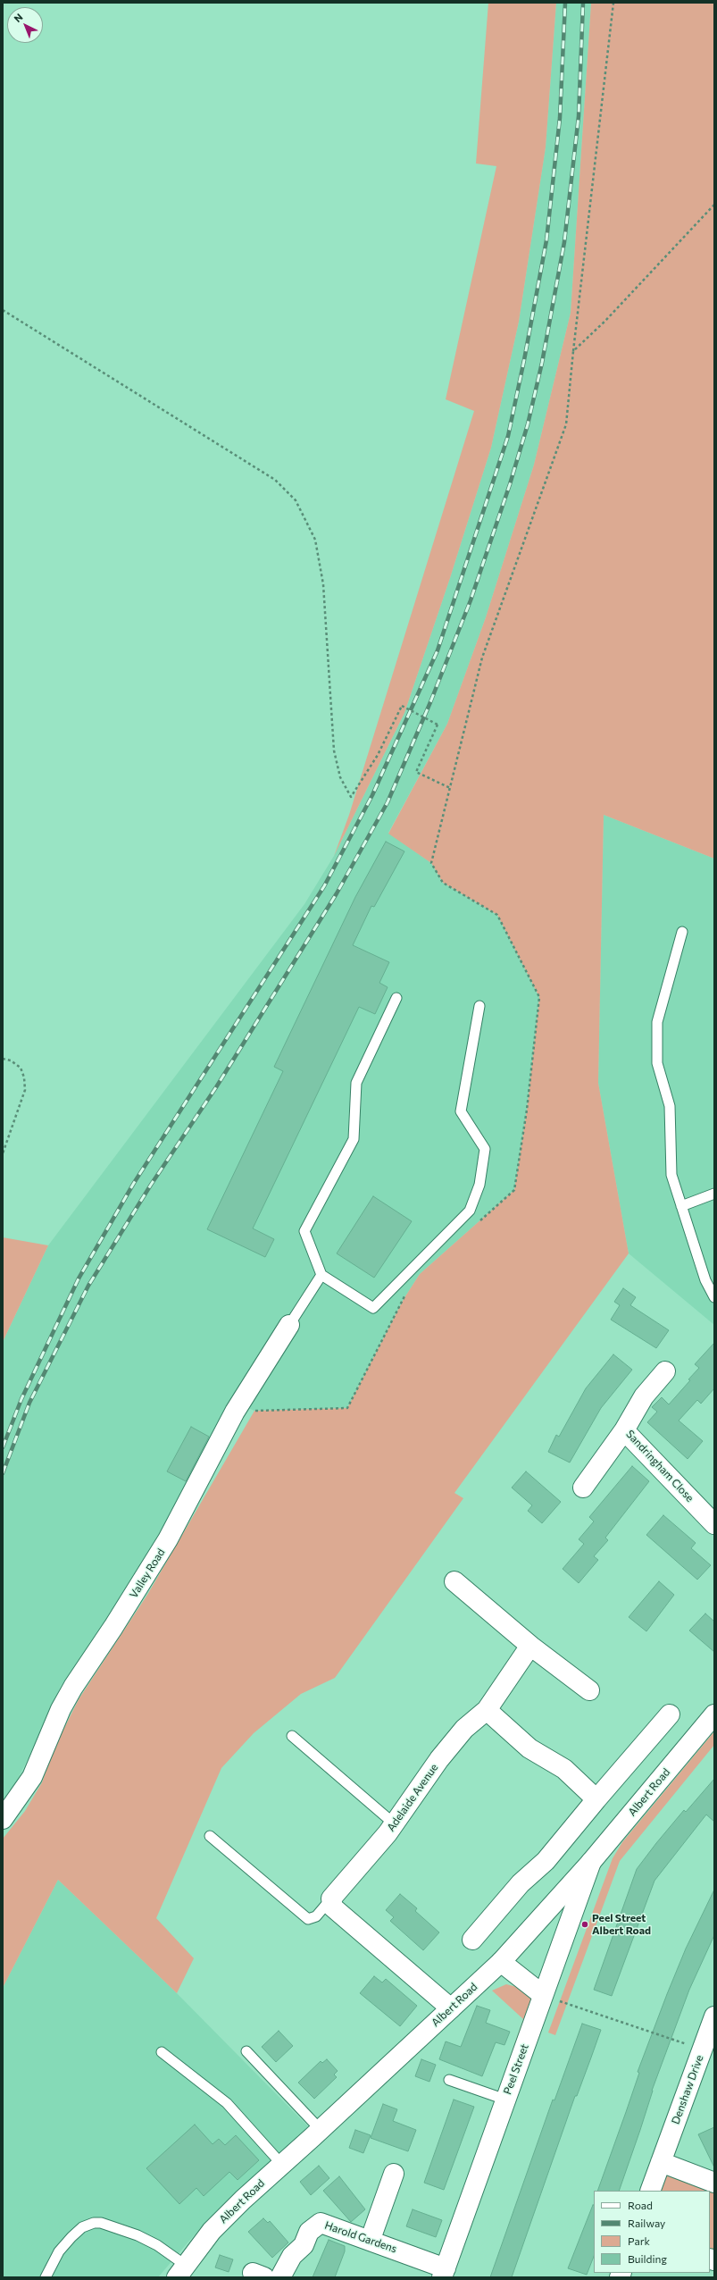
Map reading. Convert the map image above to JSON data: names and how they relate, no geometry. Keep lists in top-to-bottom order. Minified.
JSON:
{"streets":{"street":["Sandringham Close","Valley Road","Albert Road","Adelaide Avenue","Peel Street","Denshaw Drive","Harold Gardens"]},"crossings":[["Albert Road","Peel Street"],["Peel Street","Harold Gardens"]],"places":["Peel Street Albert Road"],"legend":["Road","Railway","Park","Building"],"north":"top left"}
